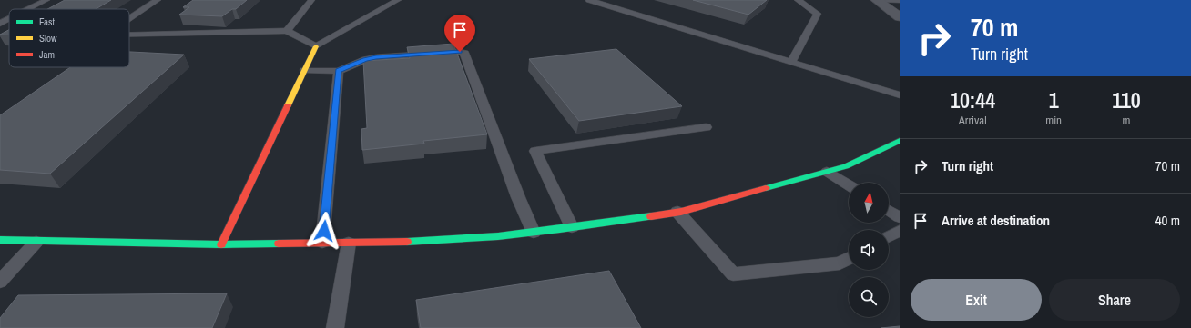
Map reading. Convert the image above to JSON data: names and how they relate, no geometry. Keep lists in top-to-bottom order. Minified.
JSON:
{"legend":["Fast","Slow","Jam"],"north":"top","page":{"turn":["70 m","Turn right"],"eta":["10:44","Arrival","1","min","110","m"],"list":[{"name":"Turn right","value":"70 m"},{"name":"Arrive at destination","value":"40 m"}],"buttons":["Exit","Share"]}}
